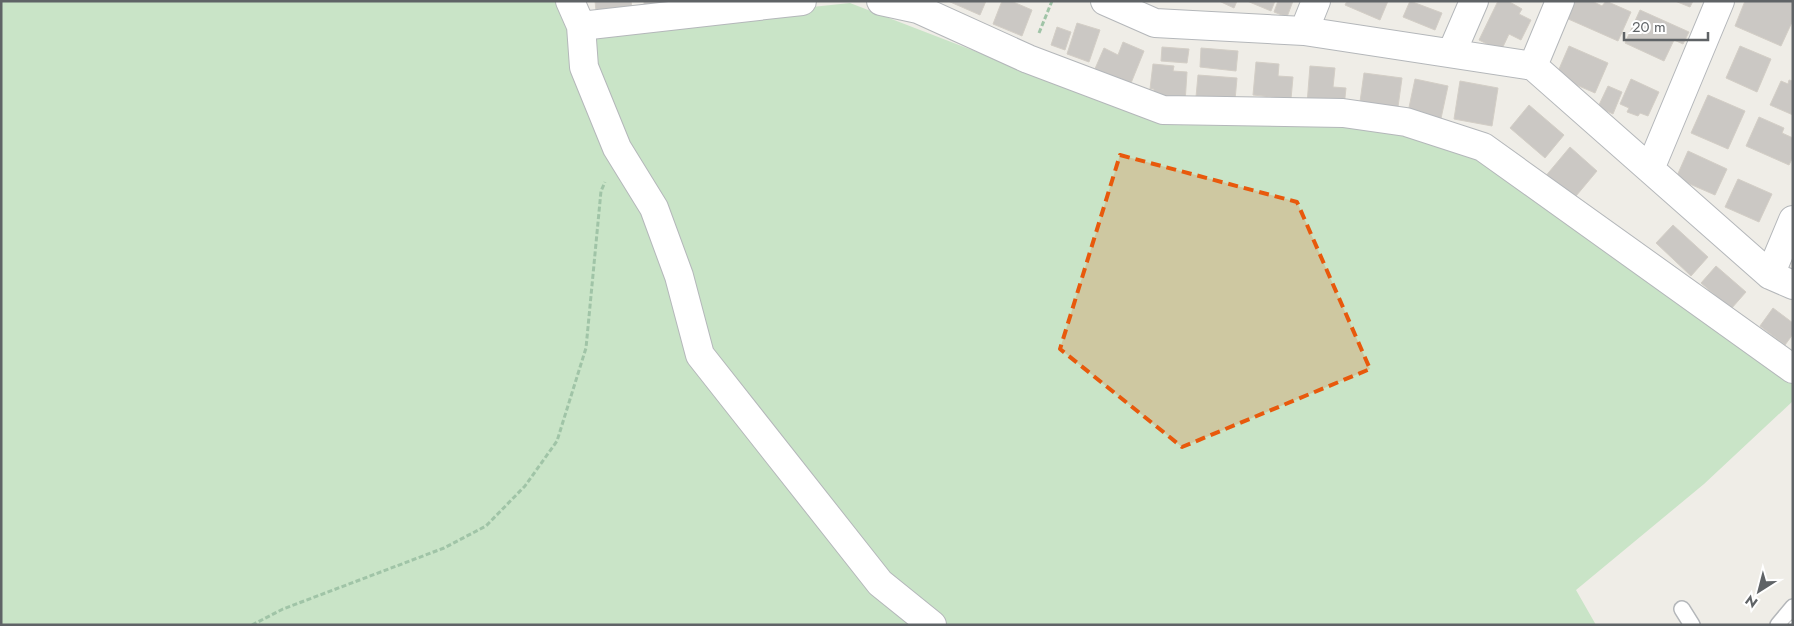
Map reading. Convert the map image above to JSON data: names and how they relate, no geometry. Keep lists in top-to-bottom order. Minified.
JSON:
{"scale_bar":"20 m","north":"bottom left"}
